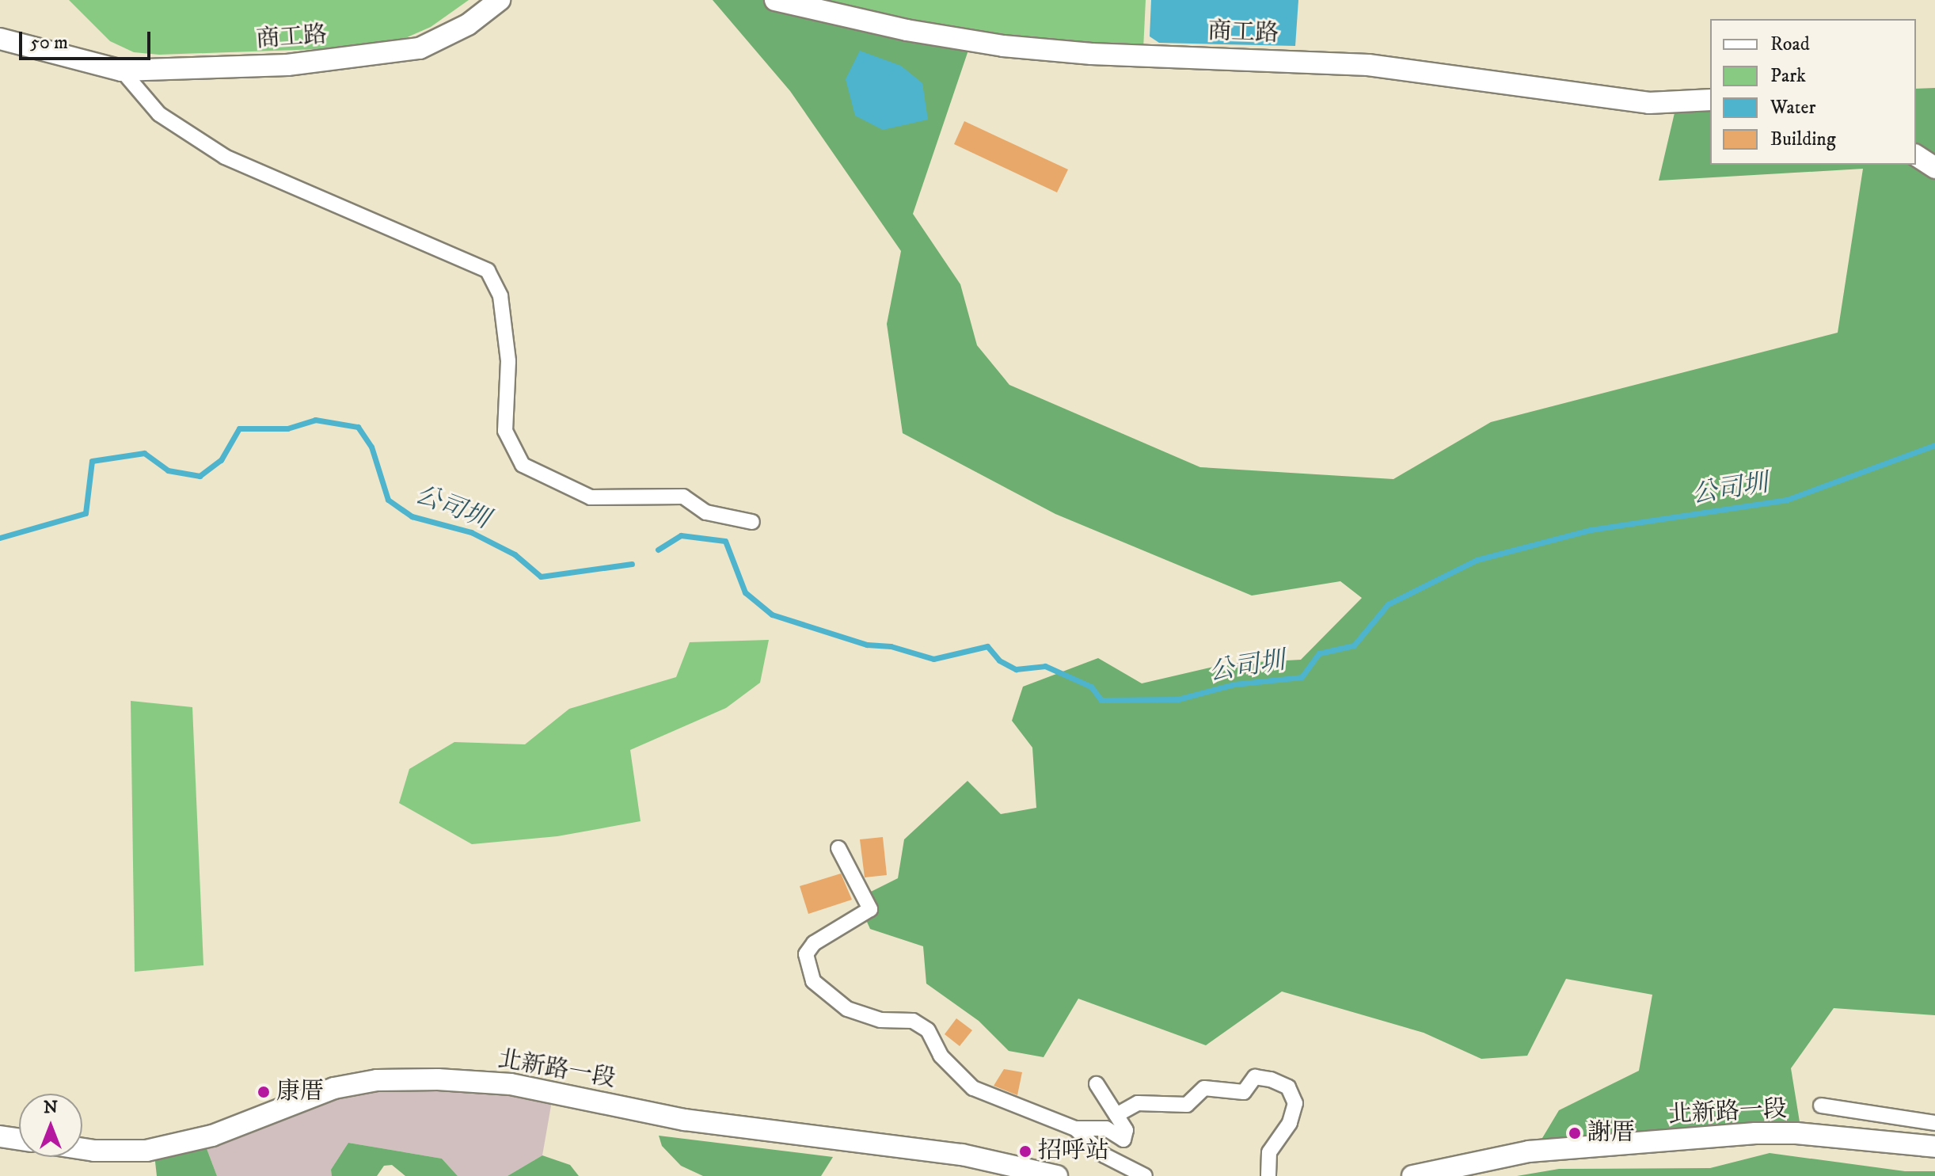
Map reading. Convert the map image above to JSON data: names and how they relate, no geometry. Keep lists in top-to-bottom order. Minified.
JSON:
{"streets":{"main road":["商工路","北新路一段"]},"water":["公司圳"],"places":["康厝","謝厝","招呼站"],"legend":["Road","Park","Water","Building"],"scale_bar":"50 m","north":"top"}
